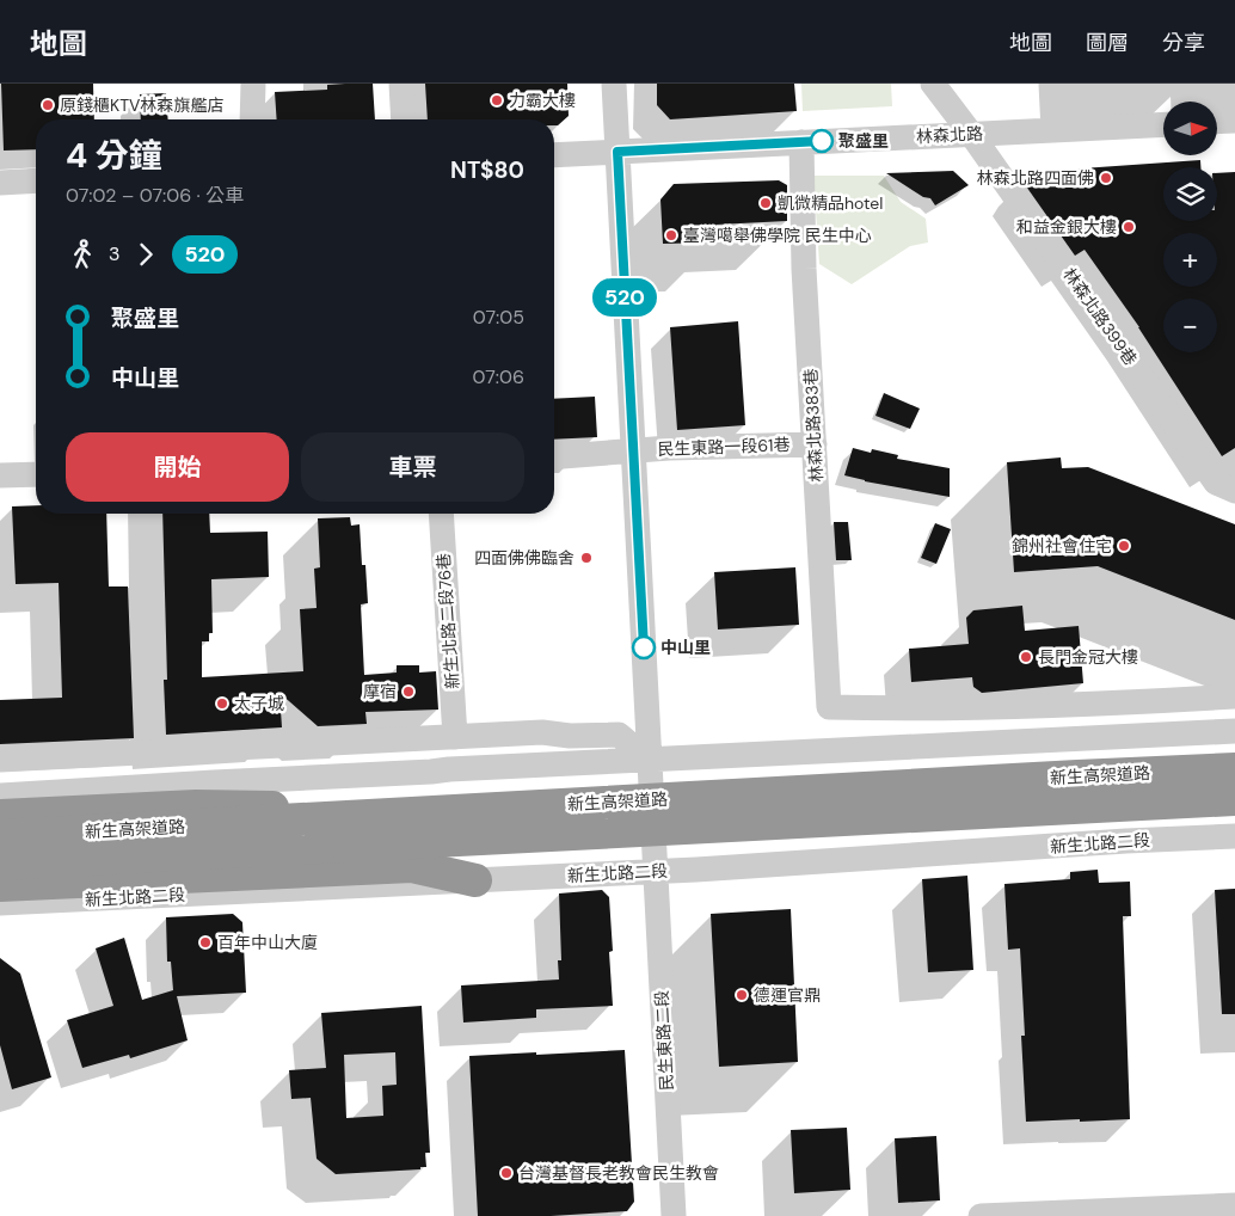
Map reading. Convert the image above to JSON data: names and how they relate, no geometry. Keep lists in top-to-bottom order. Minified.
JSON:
{"streets":{"highway":["新生高架道路"],"street":["林森北路","林森北路399巷","林森北路383巷","民生東路一段61巷","新生北路二段76巷","新生北路二段","民生東路二段"]},"crossings":[["林森北路","林森北路399巷"],["林森北路","林森北路383巷"],["林森北路","民生東路二段"],["林森北路383巷","民生東路一段61巷"],["民生東路一段61巷","民生東路二段"],["新生北路二段","民生東路二段"]],"places":["力霸大樓","原錢櫃KTV林森旗艦店","聚盛里","林森北路四面佛","凱微精品hotel","和益金銀大樓","臺灣噶舉佛學院 民生中心","錦州社會住宅","四面佛佛臨舍","中山里","長門金冠大樓","摩宿","太子城","百年中山大廈","德運官鼎","台灣基督長老教會民生教會"],"lines":["bus line 520"],"north":"right","page":{"header":"地圖","nav":["地圖","圖層","分享"],"on_map":"520","map_buttons":["+","−"],"heading":["4 分鐘","07:02 – 07:06 · 公車","NT$80"],"legs":["3","520"],"list":[{"name":"聚盛里","value":"07:05"},{"name":"中山里","value":"07:06"}],"buttons":["開始","車票"]}}
